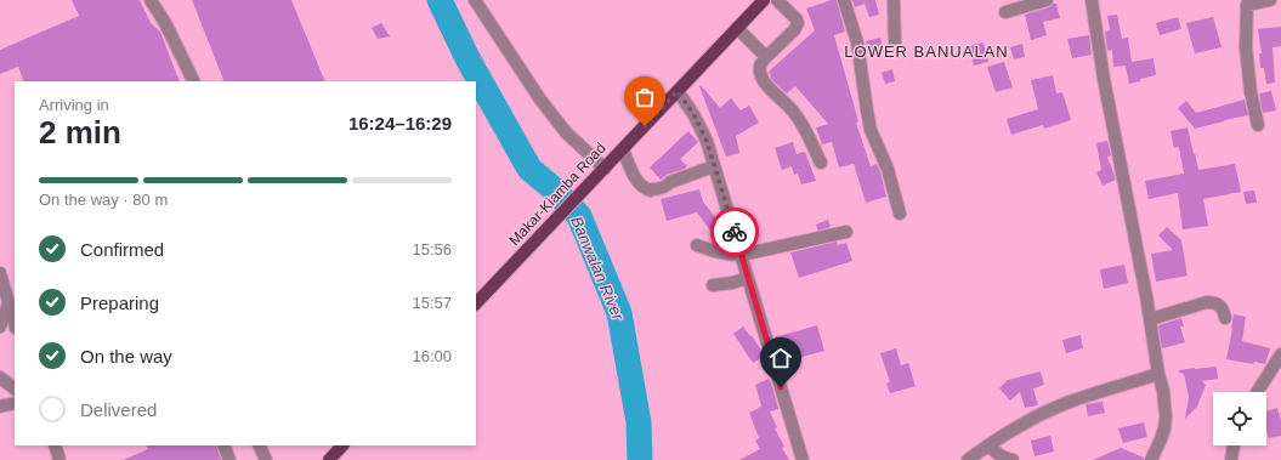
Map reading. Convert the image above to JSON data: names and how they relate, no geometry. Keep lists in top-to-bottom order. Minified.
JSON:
{"streets":{"main road":["Makar-Kiamba Road"]},"districts":["LOWER BANUALAN"],"water":["Banwalan River"],"page":{"heading":["2 min","Arriving in","16:24–16:29"],"bar":"On the way · 80 m","list":[["Confirmed","15:56"],["Preparing","15:57"],["On the way","16:00"],"Delivered"]}}
